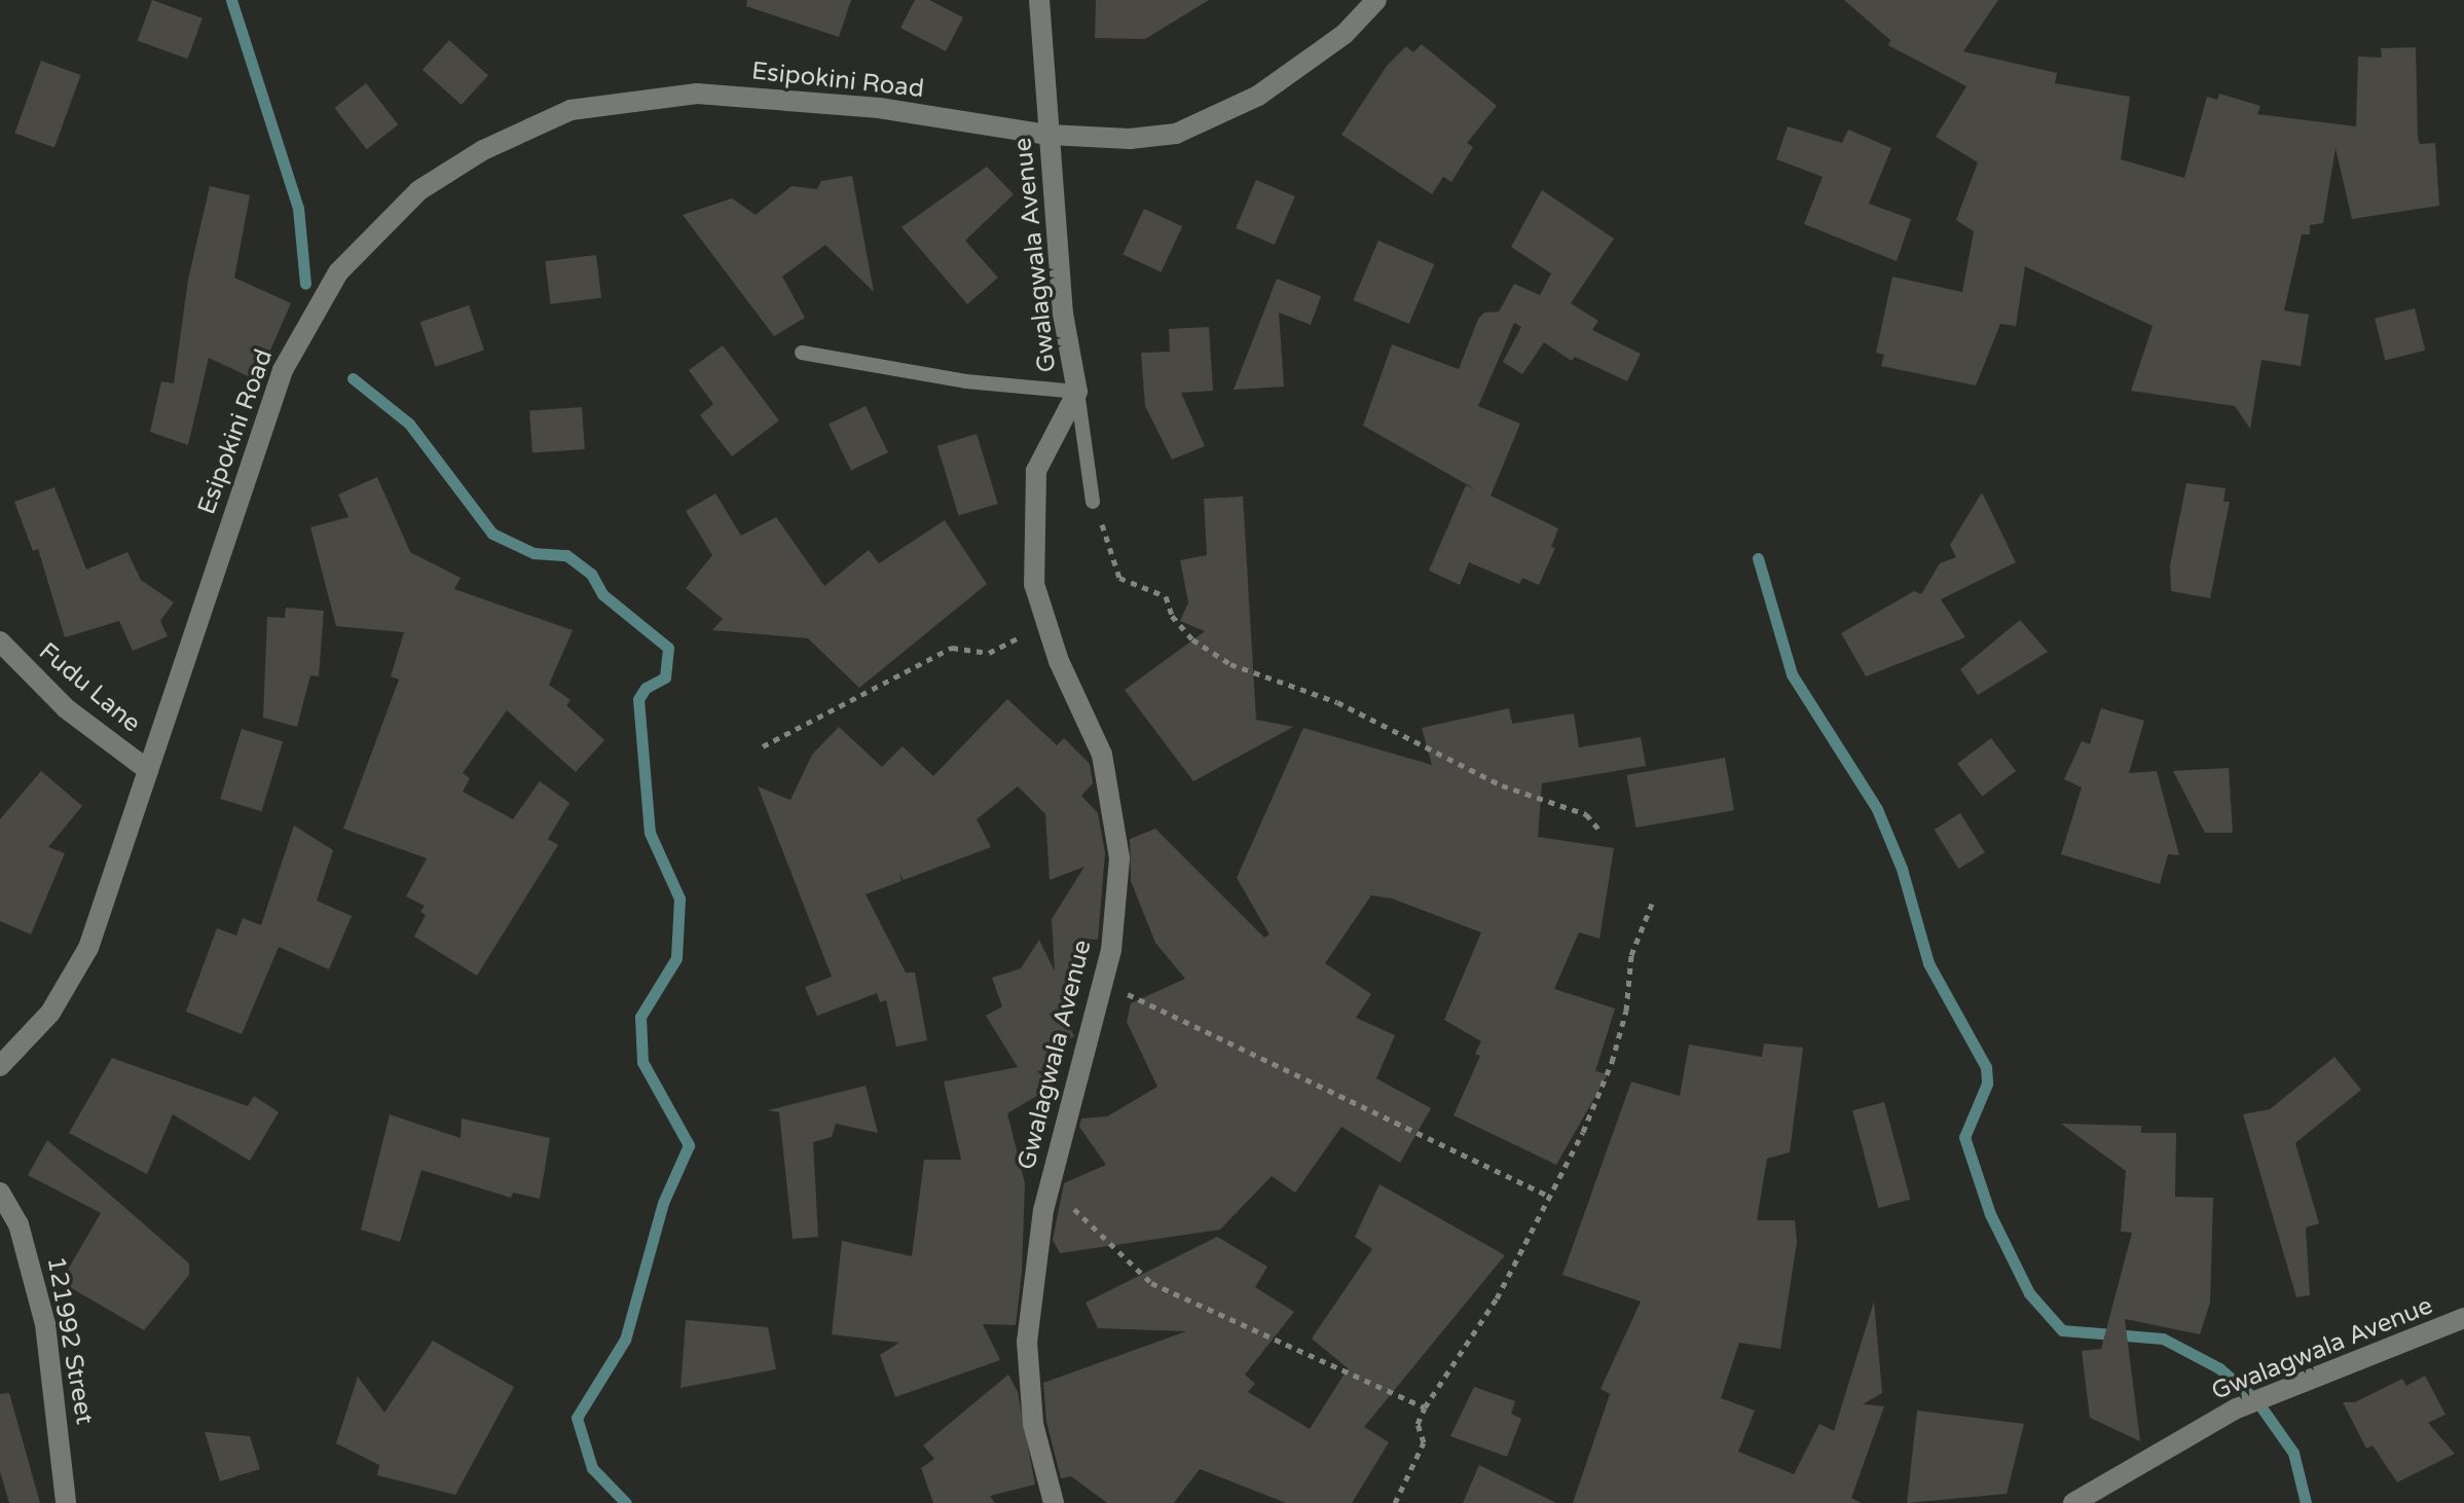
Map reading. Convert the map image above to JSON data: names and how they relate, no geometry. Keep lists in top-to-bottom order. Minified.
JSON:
{"streets":{"street":["Esipokini Road","Gwalagwala Avenue","Fudu Lane","121992 Street"]},"crossings":[["Esipokini Road","Gwalagwala Avenue"],["Esipokini Road","Fudu Lane"]]}
